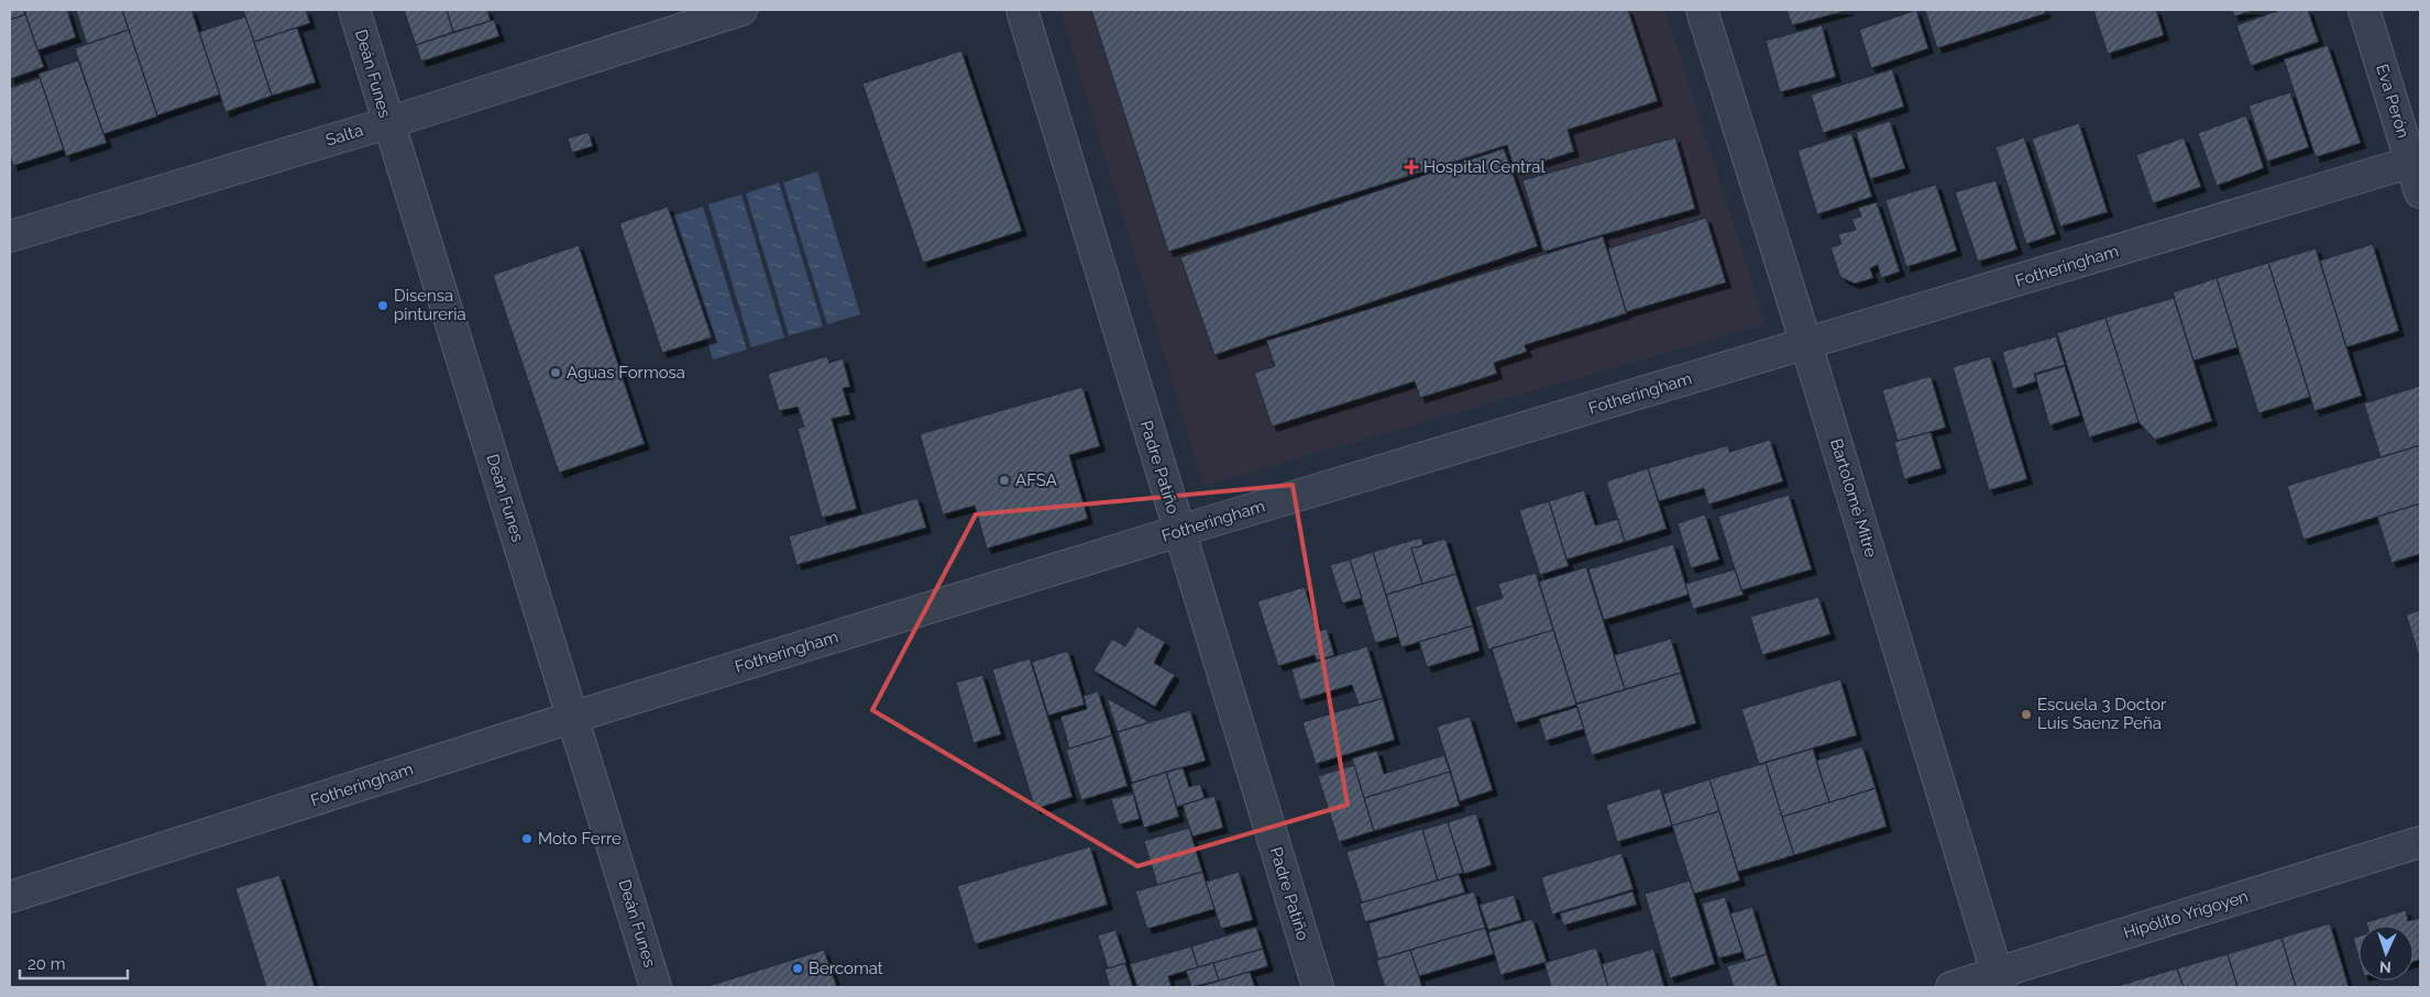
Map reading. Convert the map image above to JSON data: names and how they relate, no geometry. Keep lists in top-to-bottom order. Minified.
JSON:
{"streets":{"street":["Deán Funes","Eva Perón","Salta","Fotheringham","Padre Patiño","Bartolomé Mitre","Hipólito Yrigoyen"]},"crossings":[["Deán Funes","Salta"],["Deán Funes","Fotheringham"],["Eva Perón","Fotheringham"],["Fotheringham","Padre Patiño"],["Fotheringham","Bartolomé Mitre"],["Bartolomé Mitre","Hipólito Yrigoyen"]],"places":{"health":["Hospital Central"],"other":["Disensa pintureria","Aguas Formosa","AFSA","Escuela 3 Doctor Luis Saenz Peña","Moto Ferre","Bercomat"]},"scale_bar":"20 m","north":"bottom"}
